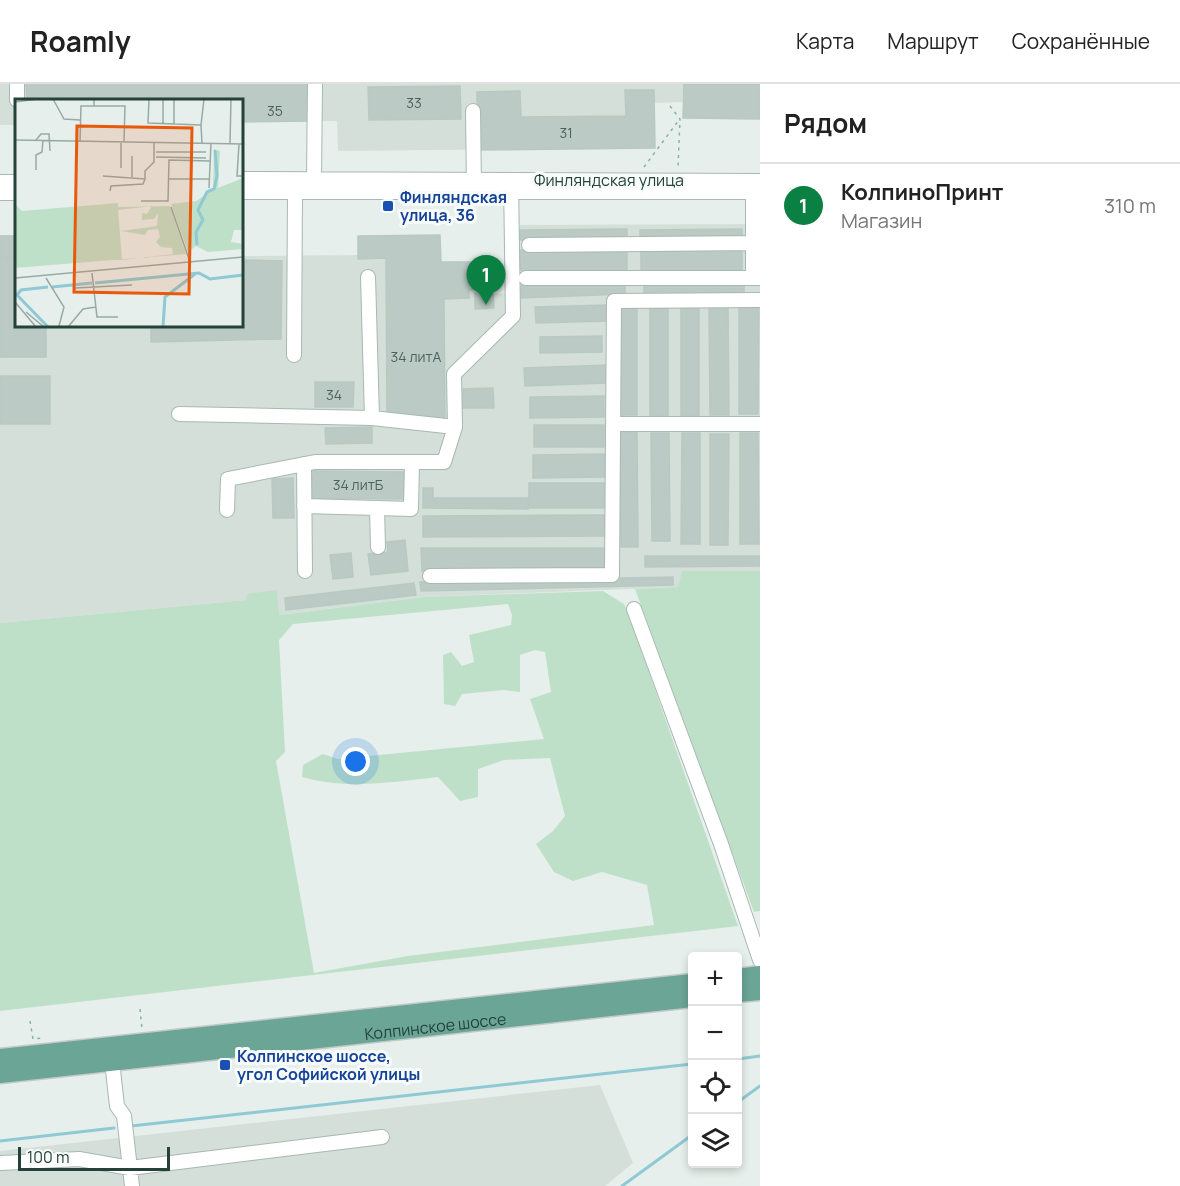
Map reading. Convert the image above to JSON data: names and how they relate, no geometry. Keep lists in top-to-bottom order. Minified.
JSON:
{"streets":{"main road":["Колпинское шоссе"],"street":["Финляндская улица"]},"places":{"transit":["Финляндская улица, 36","Колпинское шоссе, угол Софийской улицы"]},"house_numbers":["33","35","31","34 литА","34","34 литБ"],"scale_bar":"100 m","page":{"header":"Roamly","nav":["Карта","Маршрут","Сохранённые"],"heading":"Рядом","list":[{"mark":"1","name":"КолпиноПринт","note":"Магазин","value":"310 m"}],"pins":"1","map_buttons":["+","−"],"scale":"100 m"}}
